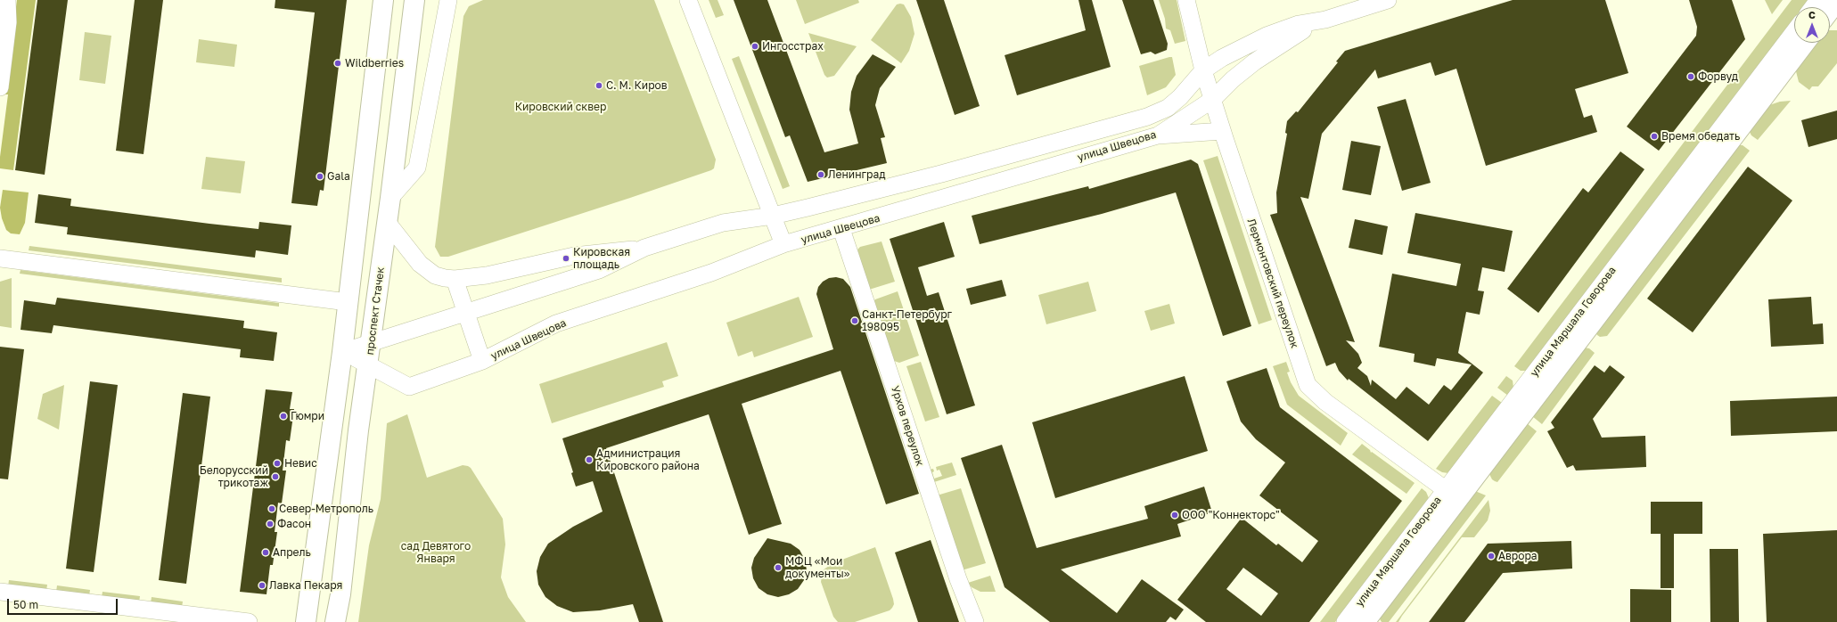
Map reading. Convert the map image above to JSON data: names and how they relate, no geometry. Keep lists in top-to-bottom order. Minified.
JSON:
{"streets":{"main road":["проспект Стачек","улица Маршала Говорова"],"street":["улица Швецова","Лермонтовский переулок","Урхов переулок"]},"crossings":[["улица Швецова","Лермонтовский переулок"],["улица Швецова","проспект Стачек"],["улица Швецова","Урхов переулок"],["Лермонтовский переулок","улица Маршала Говорова"]],"parks":["Кировский сквер","сад Девятого Января"],"places":["Ингосстрах","Wildberries","Форвуд","С. М. Киров","Время обедать","Ленинград","Gala","Кировская площадь","Санкт-Петербург 198095","Гюмри","Администрация Кировского района","Невис","Белорусский трикотаж","Север-Метрополь","ООО \"Коннекторс\"","Фасон","Апрель","Аврора","МФЦ «Мои документы»","Лавка Пекаря"],"scale_bar":"50 m","north":"top"}
